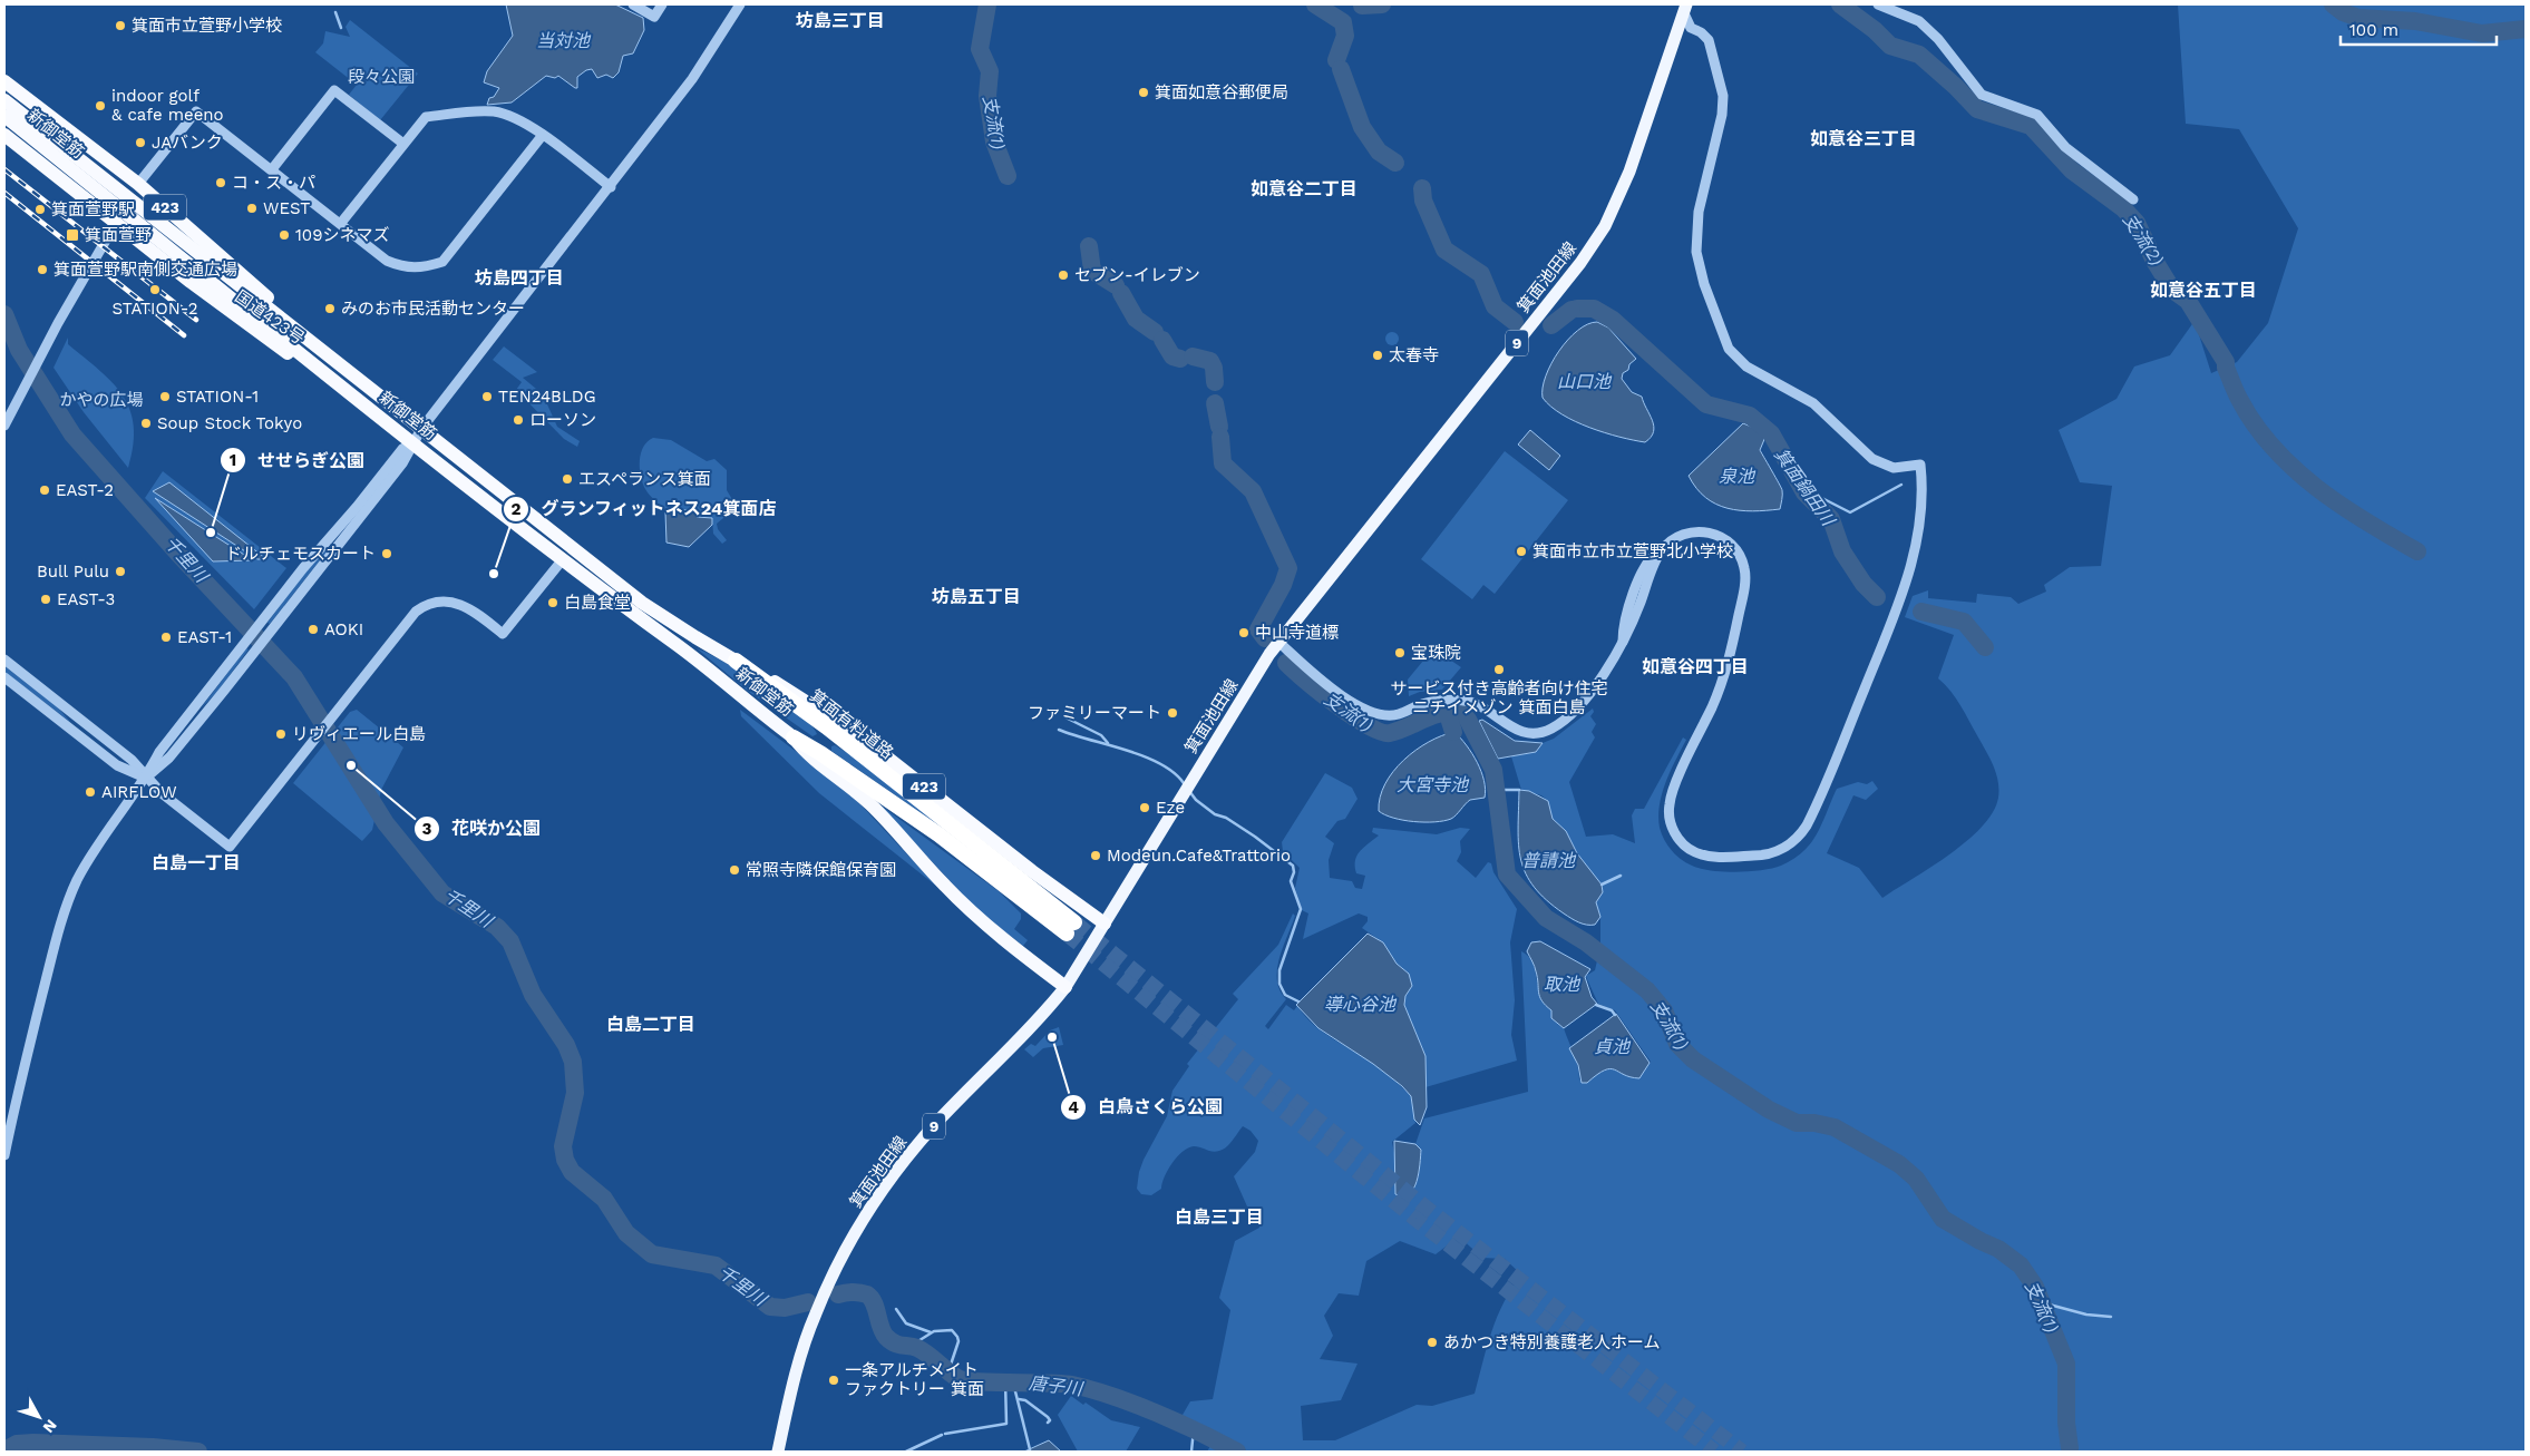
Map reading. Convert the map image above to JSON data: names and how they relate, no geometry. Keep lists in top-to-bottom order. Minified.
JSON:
{"streets":{"highway":["新御堂筋","423","国道423号","箕面有料道路"],"main road":["箕面池田線","9"]},"crossings":[["新御堂筋","423"],["新御堂筋","国道423号"],["新御堂筋","箕面有料道路"],["423","箕面池田線"],["423","箕面有料道路"]],"districts":["坊島三丁目","如意谷三丁目","如意谷二丁目","坊島四丁目","如意谷五丁目","坊島五丁目","如意谷四丁目","白島一丁目","白島二丁目","白島三丁目"],"water":["当対池","支流(1)","支流(2)","山口池","泉池","箕面鍋田川","千里川","大宮寺池","普請池","取池","導心谷池","貞池","唐子川"],"parks":["段々公園","かやの広場"],"places":{"other":["箕面市立萱野小学校","箕面如意谷郵便局","indoor golf & cafe meeno","JAバンク","コ・ス・パ","WEST","箕面萱野駅","109シネマズ","箕面萱野駅南側交通広場","セブン-イレブン","STATION-2","みのお市民活動センター","太春寺","STATION-1","TEN24BLDG","ローソン","Soup Stock Tokyo","エスペランス箕面","EAST-2","せせらぎ公園","箕面市立市立萱野北小学校","ドルチェモスカート","Bull Pulu","グランフィットネス24箕面店","EAST-3","白島食堂","AOKI","中山寺道標","EAST-1","宝珠院","サービス付き高齢者向け住宅 ニチイメゾン 箕面白島","ファミリーマート","リヴィエール白島","花咲か公園","AIRFLOW","Eze","Modeun.Cafe&Trattorio","常照寺隣保館保育園","白鳥さくら公園","あかつき特別養護老人ホーム","一条アルチメイト ファクトリー 箕面"],"transit":["箕面萱野"]},"scale_bar":"100 m","north":"bottom right"}
